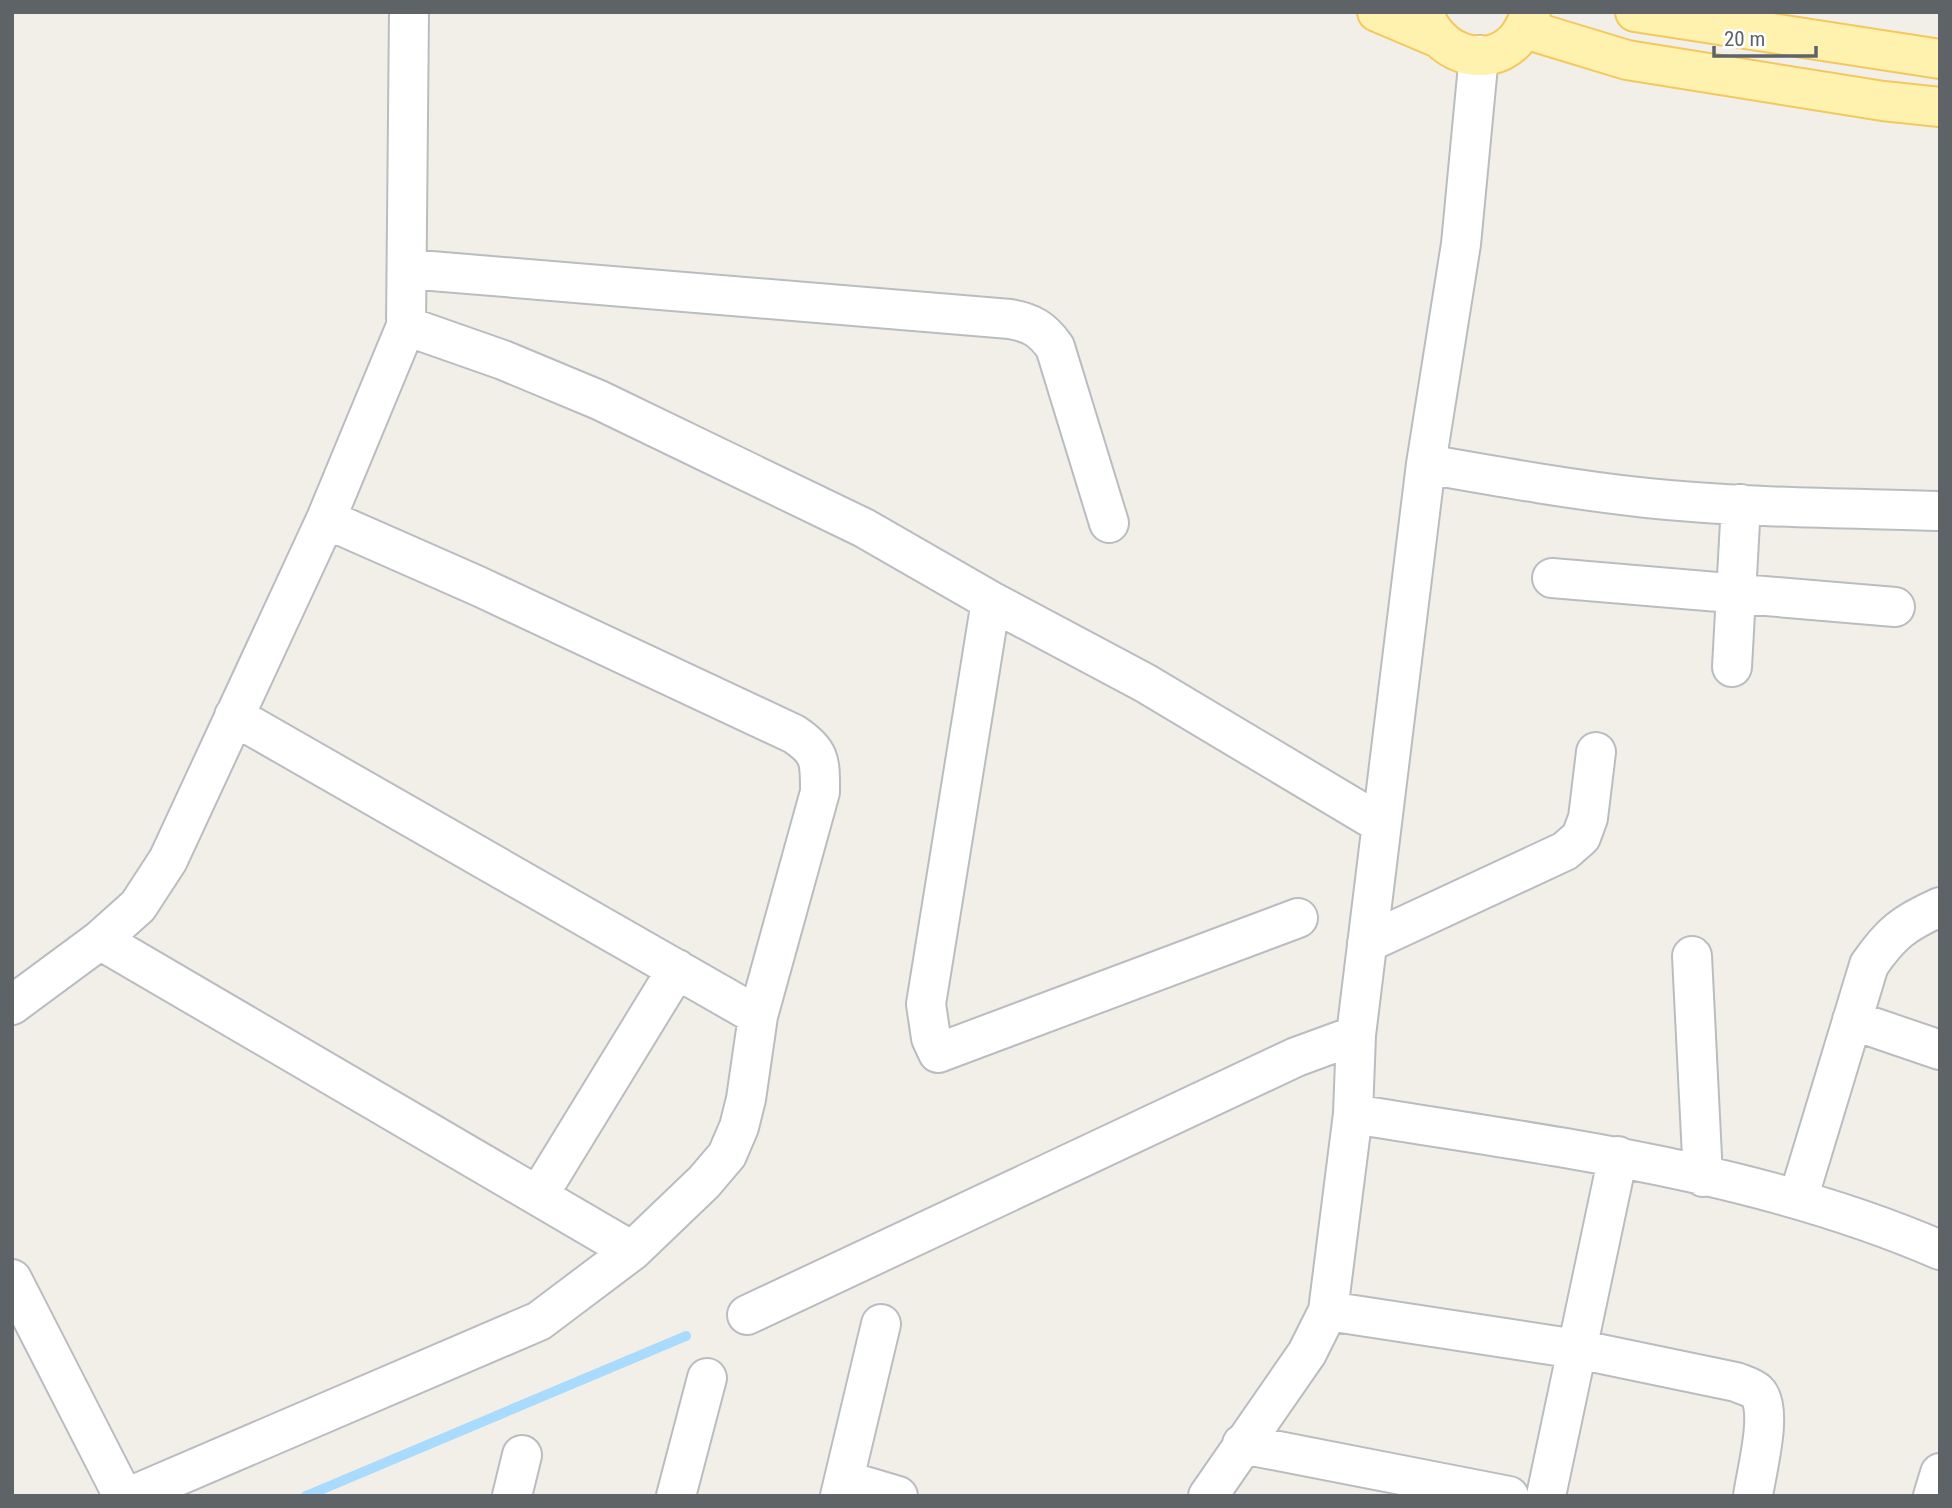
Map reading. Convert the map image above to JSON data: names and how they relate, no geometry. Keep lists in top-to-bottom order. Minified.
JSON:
{"scale_bar":"20 m"}
